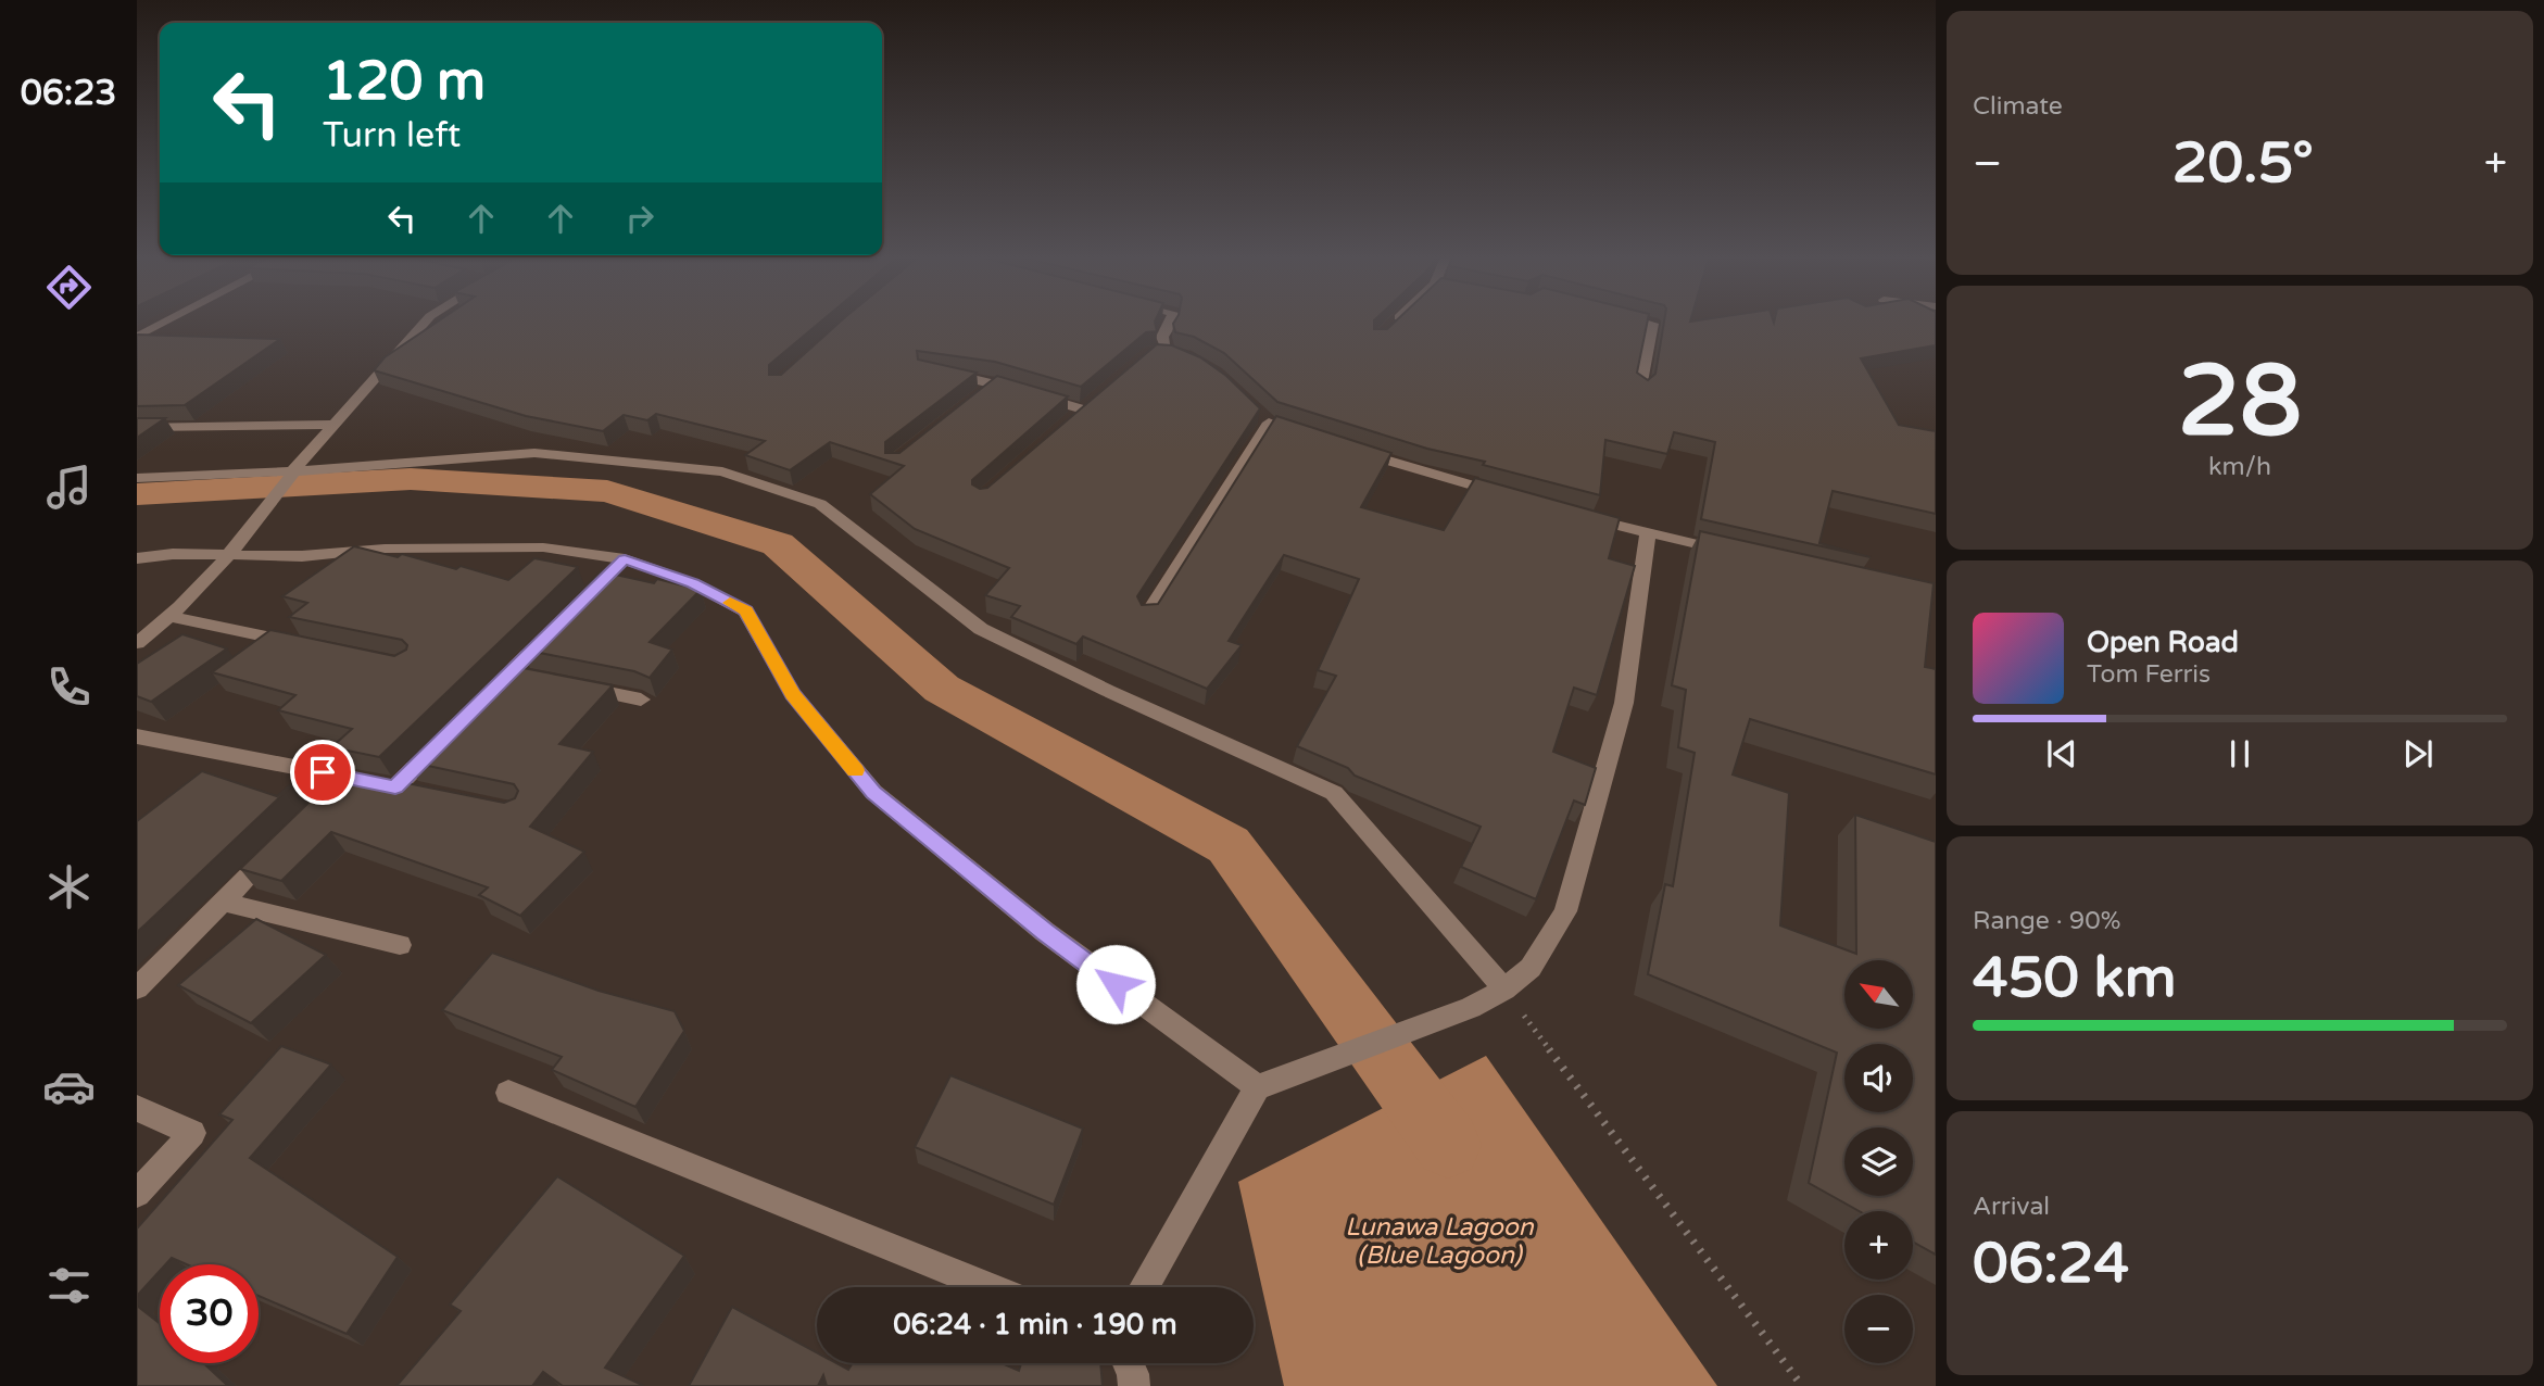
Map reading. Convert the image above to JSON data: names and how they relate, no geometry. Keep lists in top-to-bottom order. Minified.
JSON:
{"water":["Lunawa Lagoon (Blue Lagoon)"],"north":"top left","page":{"tabs":"06:23","tile":["Climate",["28","km/h"],["Range · 90%","450 km"],["Arrival","06:24"]],"turn":["120 m","Turn left"],"heat":["−","20.5°","+"],"song":["Open Road","Tom Ferris"],"map_buttons":["+","−"],"limit":"30","trip":"06:24 · 1 min · 190 m"}}
